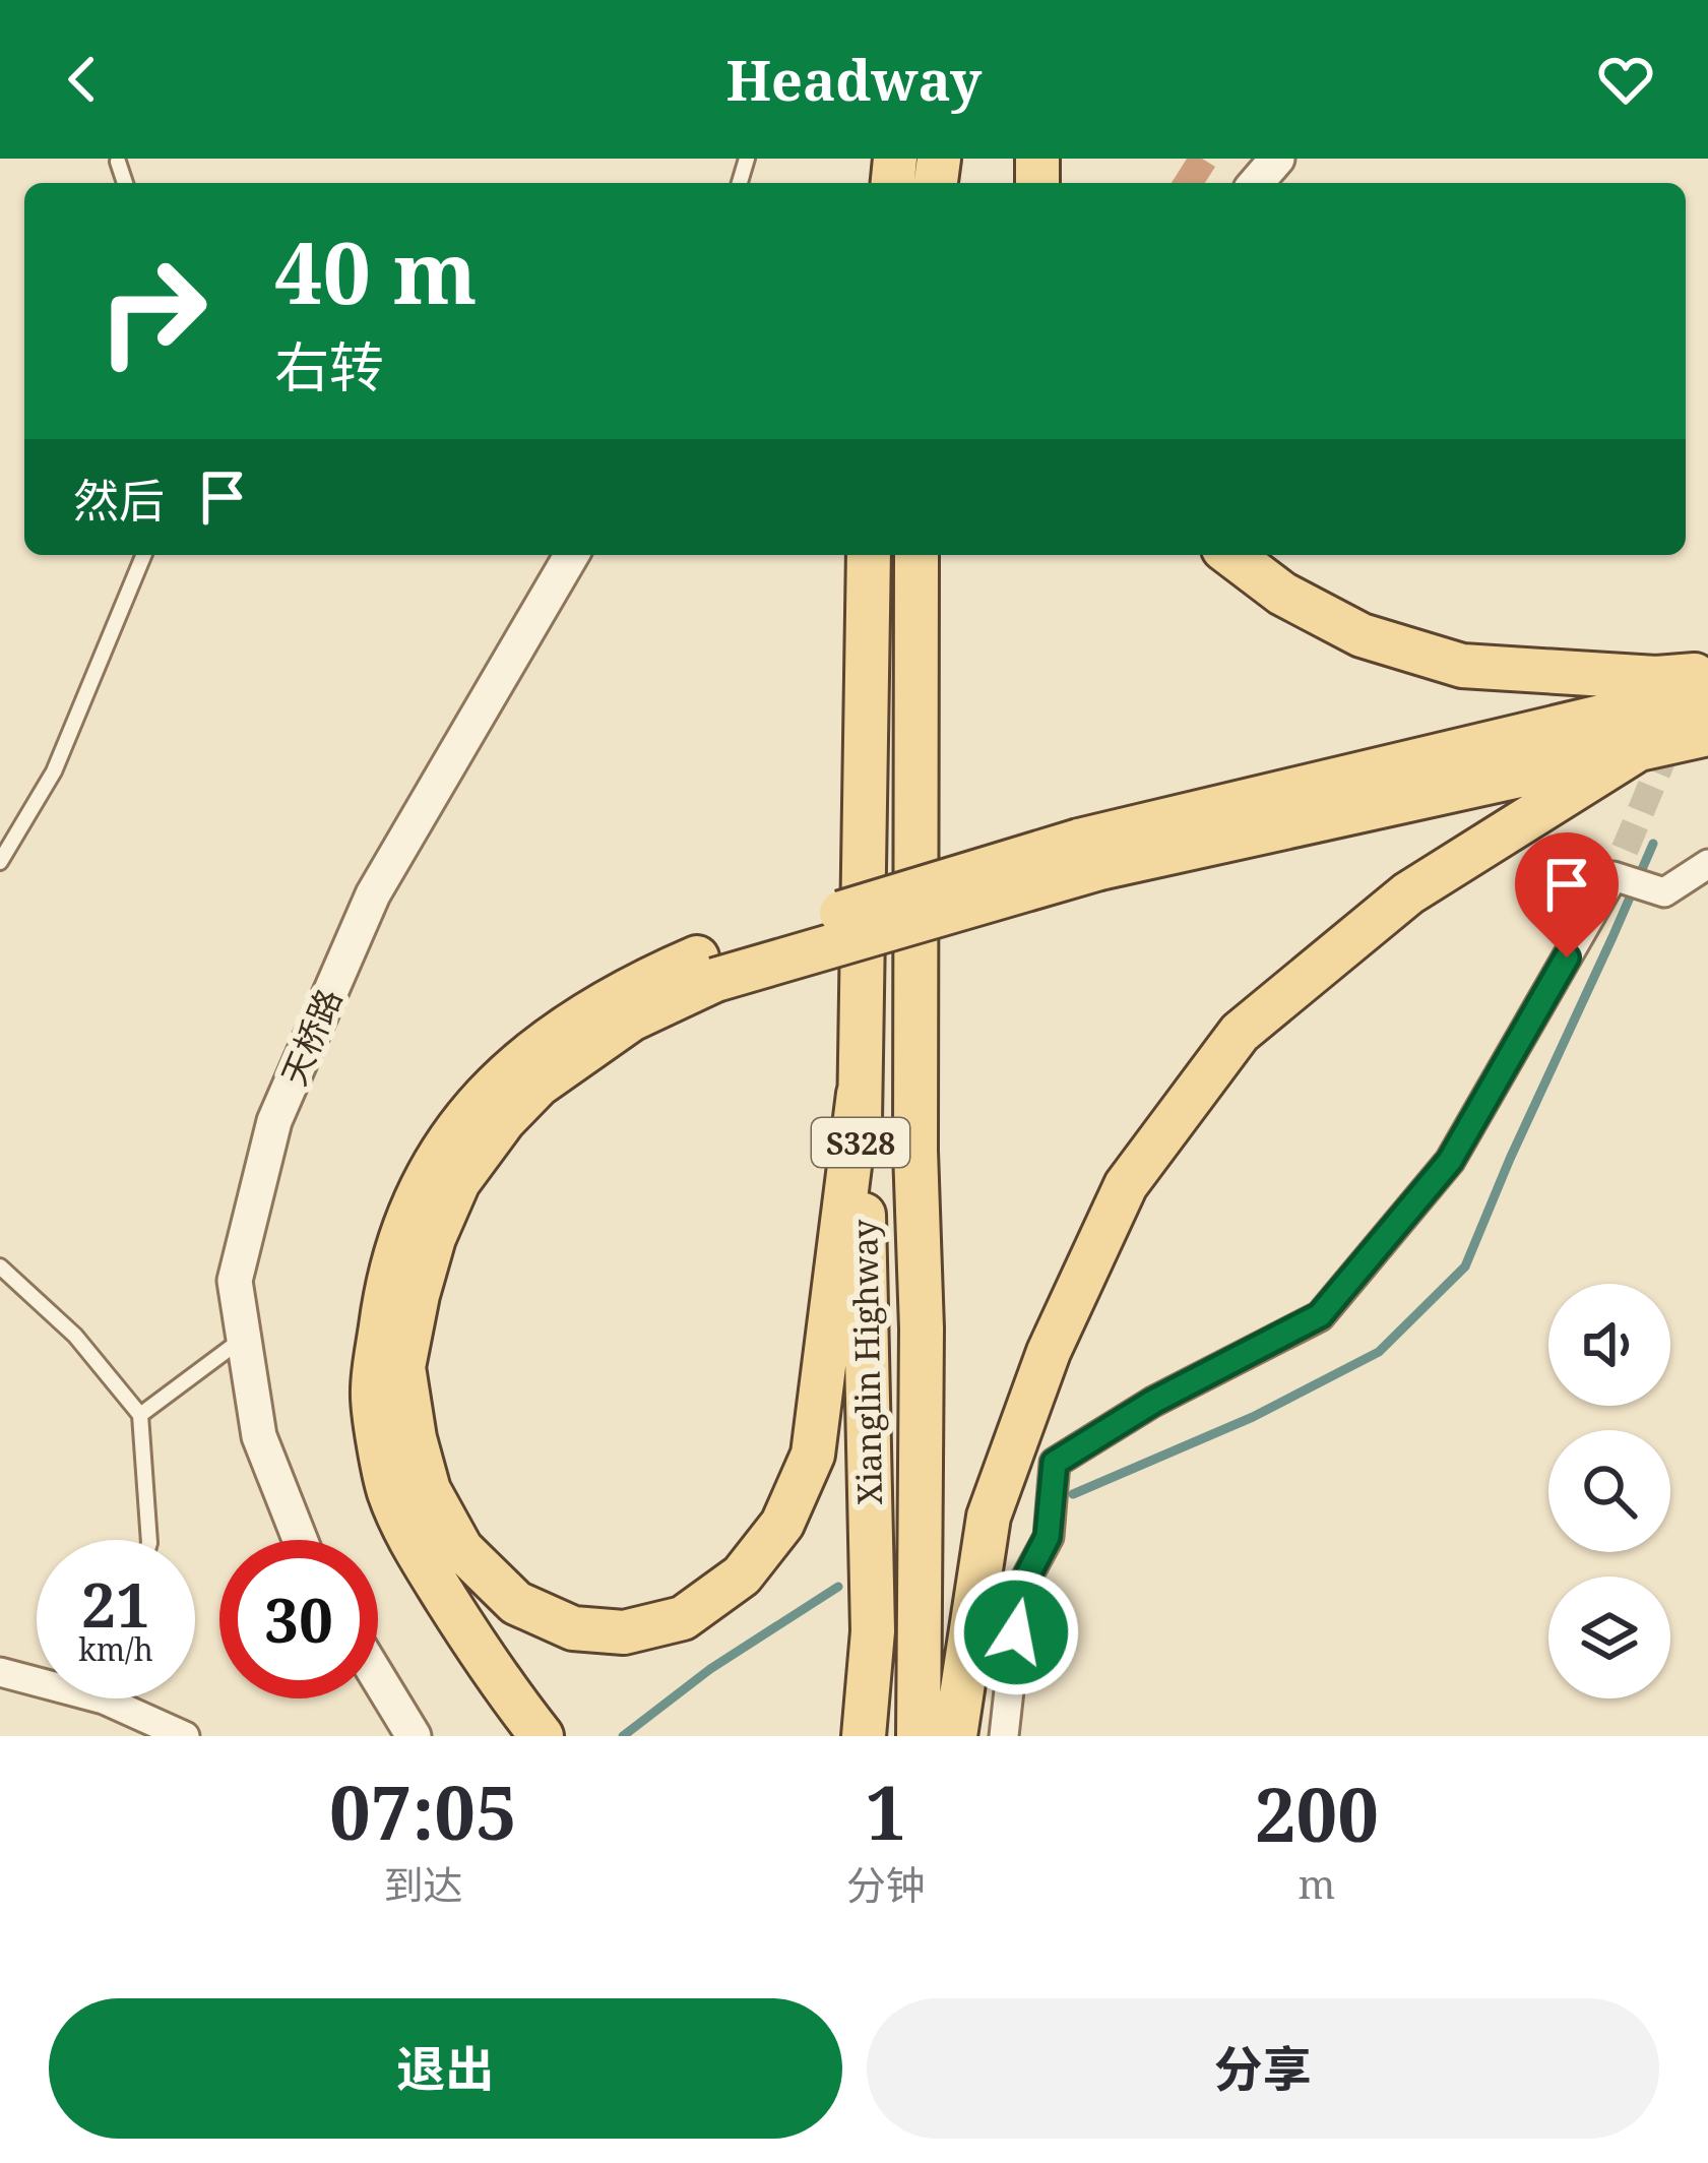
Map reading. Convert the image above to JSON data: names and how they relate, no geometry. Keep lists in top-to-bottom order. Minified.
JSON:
{"streets":{"main road":["S328","Xianglin Highway"],"street":["天桥路"]},"page":{"header":"Headway","turn":["40 m","右转"],"then":"然后","speed":"21 km/h","limit":"30","eta":["07:05","到达","1","分钟","200","m"],"buttons":["退出","分享"]}}
